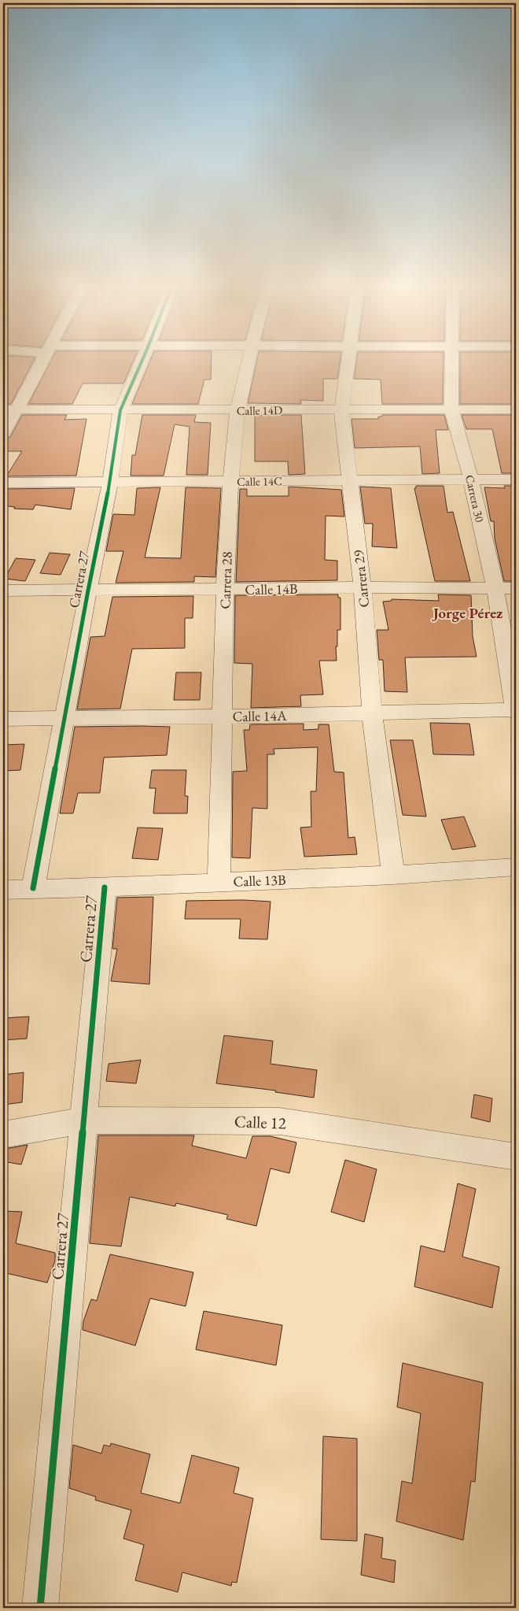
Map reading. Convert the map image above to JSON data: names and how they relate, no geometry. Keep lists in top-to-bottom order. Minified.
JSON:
{"streets":{"street":["Calle 14D","Calle 14C","Carrera 30","Carrera 29","Carrera 27","Carrera 28","Calle 14B","Calle 14A","Calle 13B","Calle 12"]},"crossings":[["Calle 14D","Carrera 30"],["Calle 14D","Carrera 29"],["Calle 14D","Carrera 27"],["Calle 14D","Carrera 28"],["Calle 14C","Carrera 30"],["Calle 14C","Carrera 29"],["Calle 14C","Carrera 27"],["Calle 14C","Carrera 28"],["Carrera 30","Calle 14B"],["Carrera 30","Calle 14A"],["Carrera 29","Calle 14B"],["Carrera 29","Calle 14A"],["Carrera 29","Calle 13B"],["Carrera 27","Calle 14B"],["Carrera 27","Calle 14A"],["Carrera 27","Calle 13B"],["Carrera 27","Calle 12"],["Carrera 28","Calle 14B"],["Carrera 28","Calle 14A"],["Carrera 28","Calle 13B"]],"districts":["Jorge Pérez"]}
